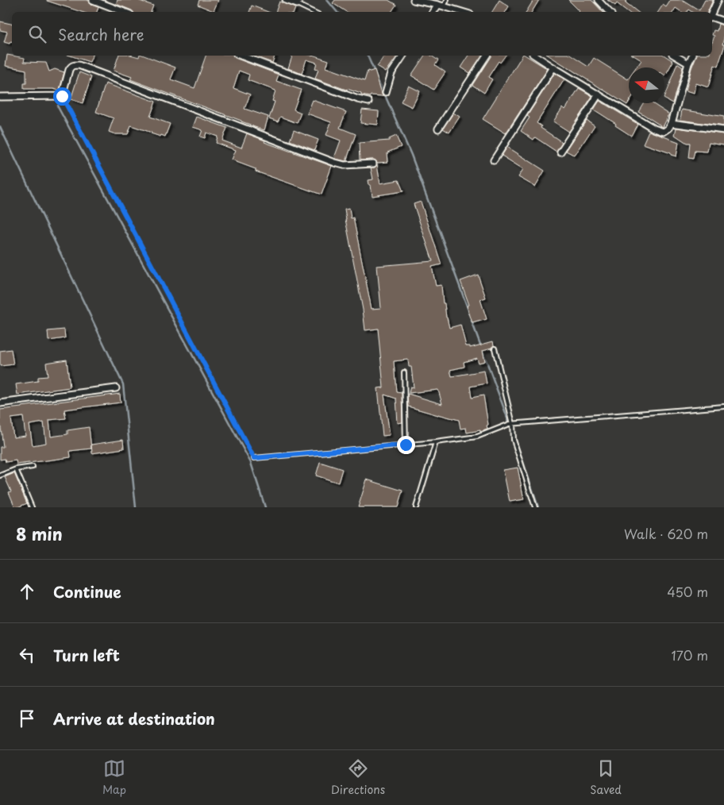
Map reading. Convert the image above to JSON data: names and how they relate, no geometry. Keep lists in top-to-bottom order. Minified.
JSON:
{"north":"left","page":{"search":"Search here","heading":["8 min","Walk · 620 m"],"list":[["Continue","450 m"],["Turn left","170 m"],"Arrive at destination"],"nav":["Map","Directions","Saved"]}}
